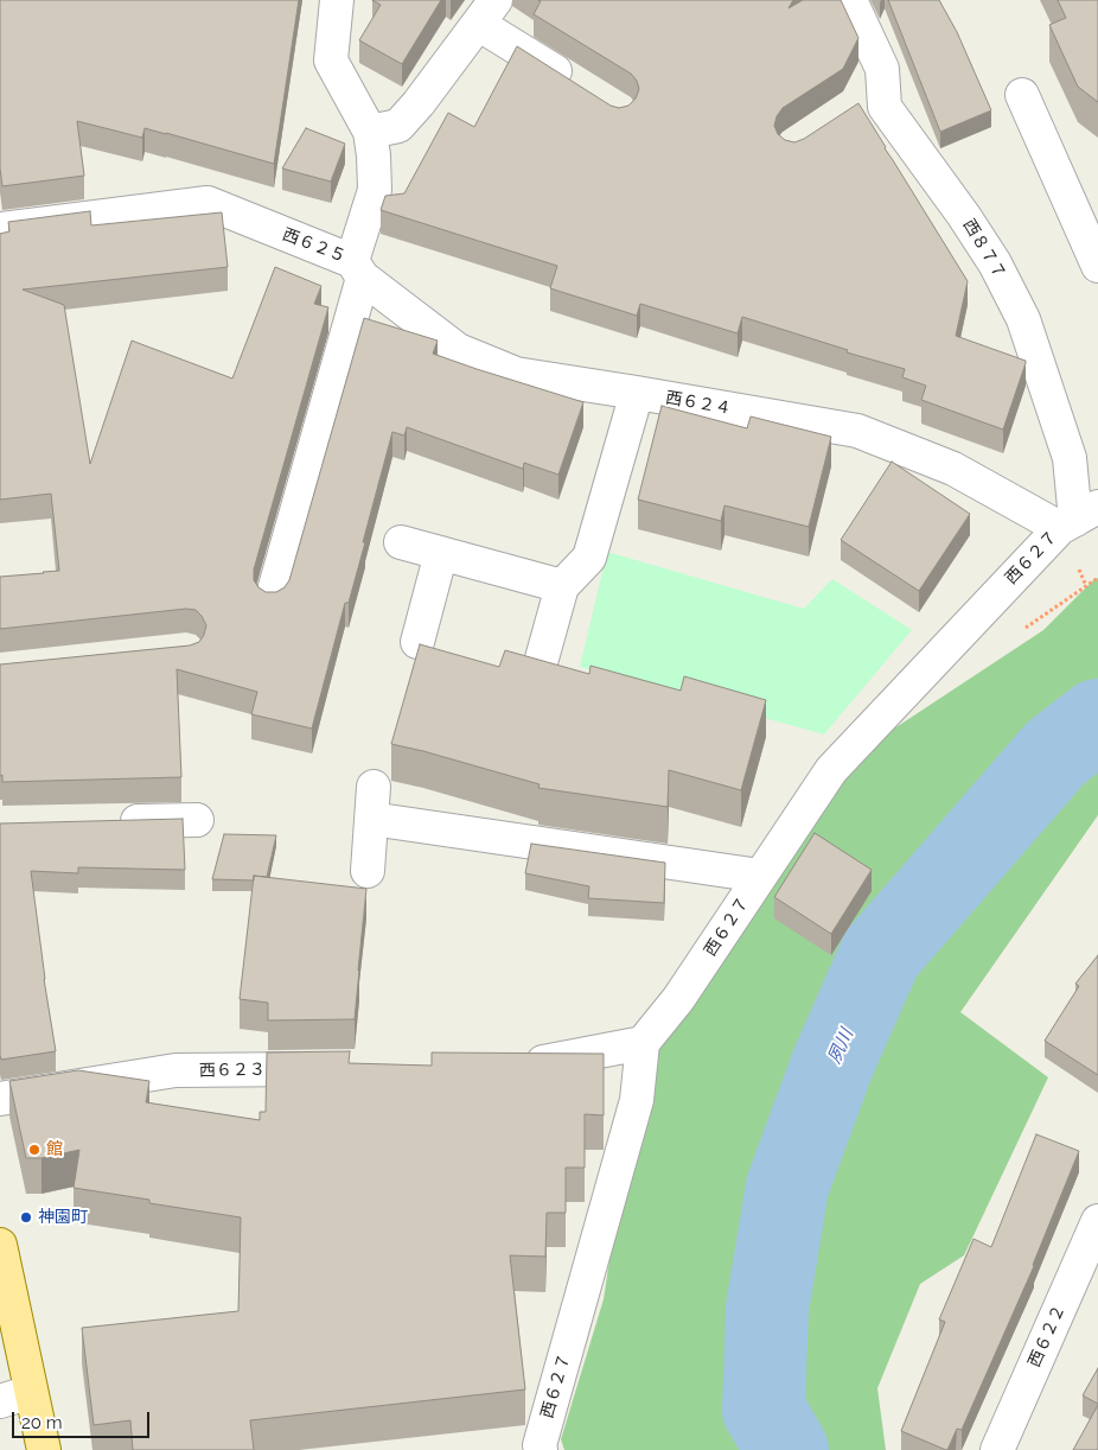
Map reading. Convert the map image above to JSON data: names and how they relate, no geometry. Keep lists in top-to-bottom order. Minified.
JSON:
{"streets":{"street":["西６２５","西８７７","西６２４","西６２７","西６２３","西６２２"]},"crossings":[["西６２５","西６２４"],["西８７７","西６２４"],["西８７７","西６２７"],["西６２４","西６２７"]],"water":["夙川"],"places":["館","神園町"],"scale_bar":"20 m"}
